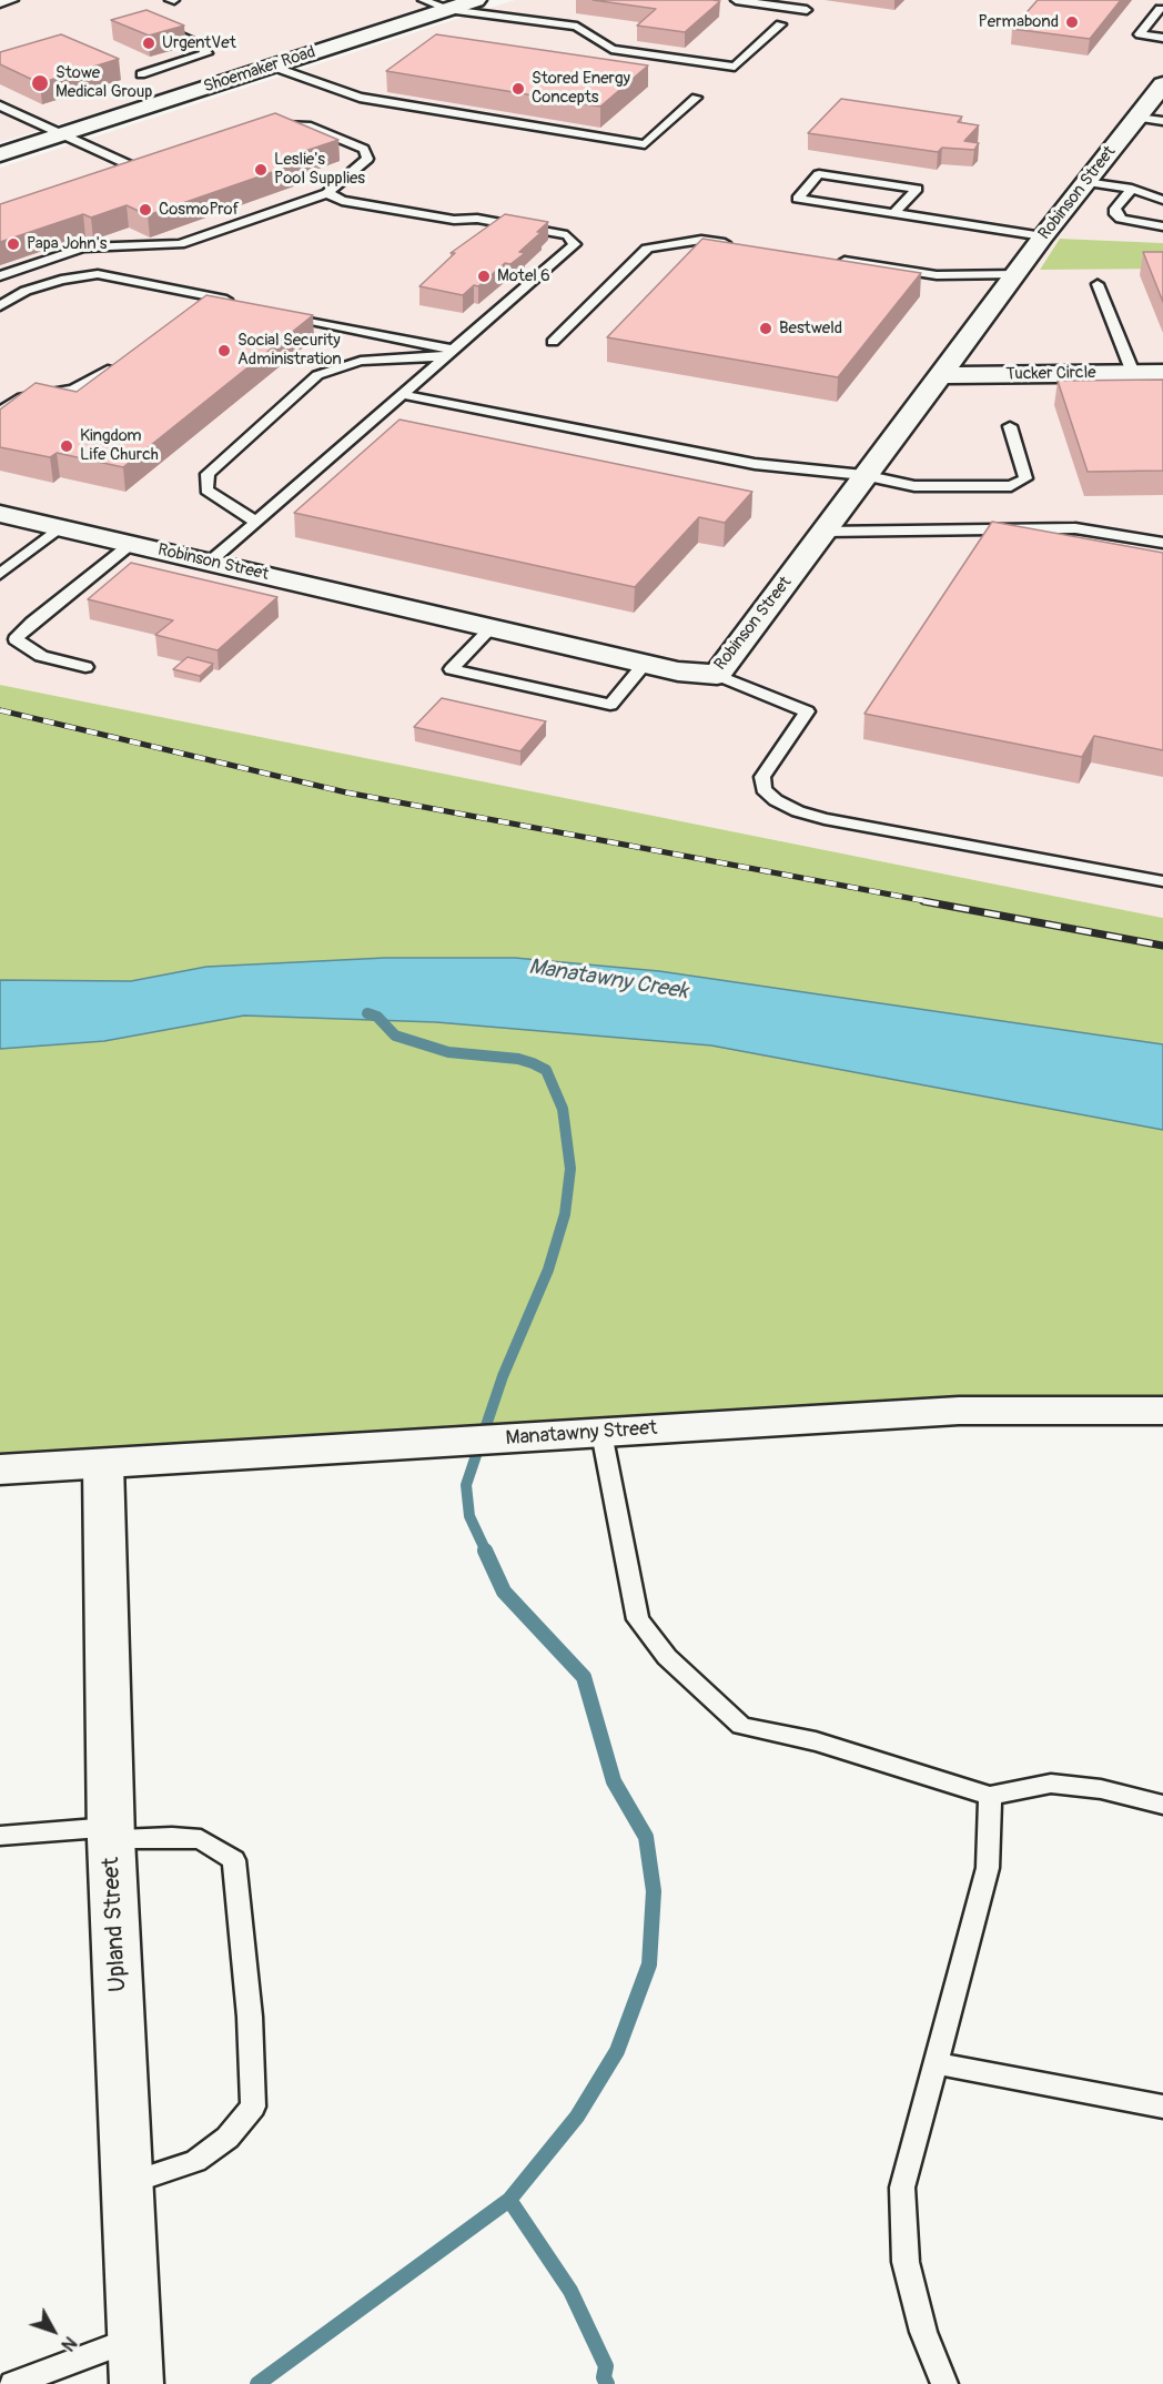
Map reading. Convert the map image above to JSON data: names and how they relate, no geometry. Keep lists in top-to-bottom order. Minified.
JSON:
{"streets":{"street":["Shoemaker Road","Robinson Street","Tucker Circle","Manatawny Street","Upland Street"]},"crossings":[["Robinson Street","Tucker Circle"],["Manatawny Street","Upland Street"]],"water":["Manatawny Creek"],"places":["Permabond","UrgentVet","Stowe Medical Group","Stored Energy Concepts","Leslie's Pool Supplies","CosmoProf","Papa John's","Motel 6","Bestweld","Social Security Administration","Kingdom Life Church"],"north":"bottom right"}
